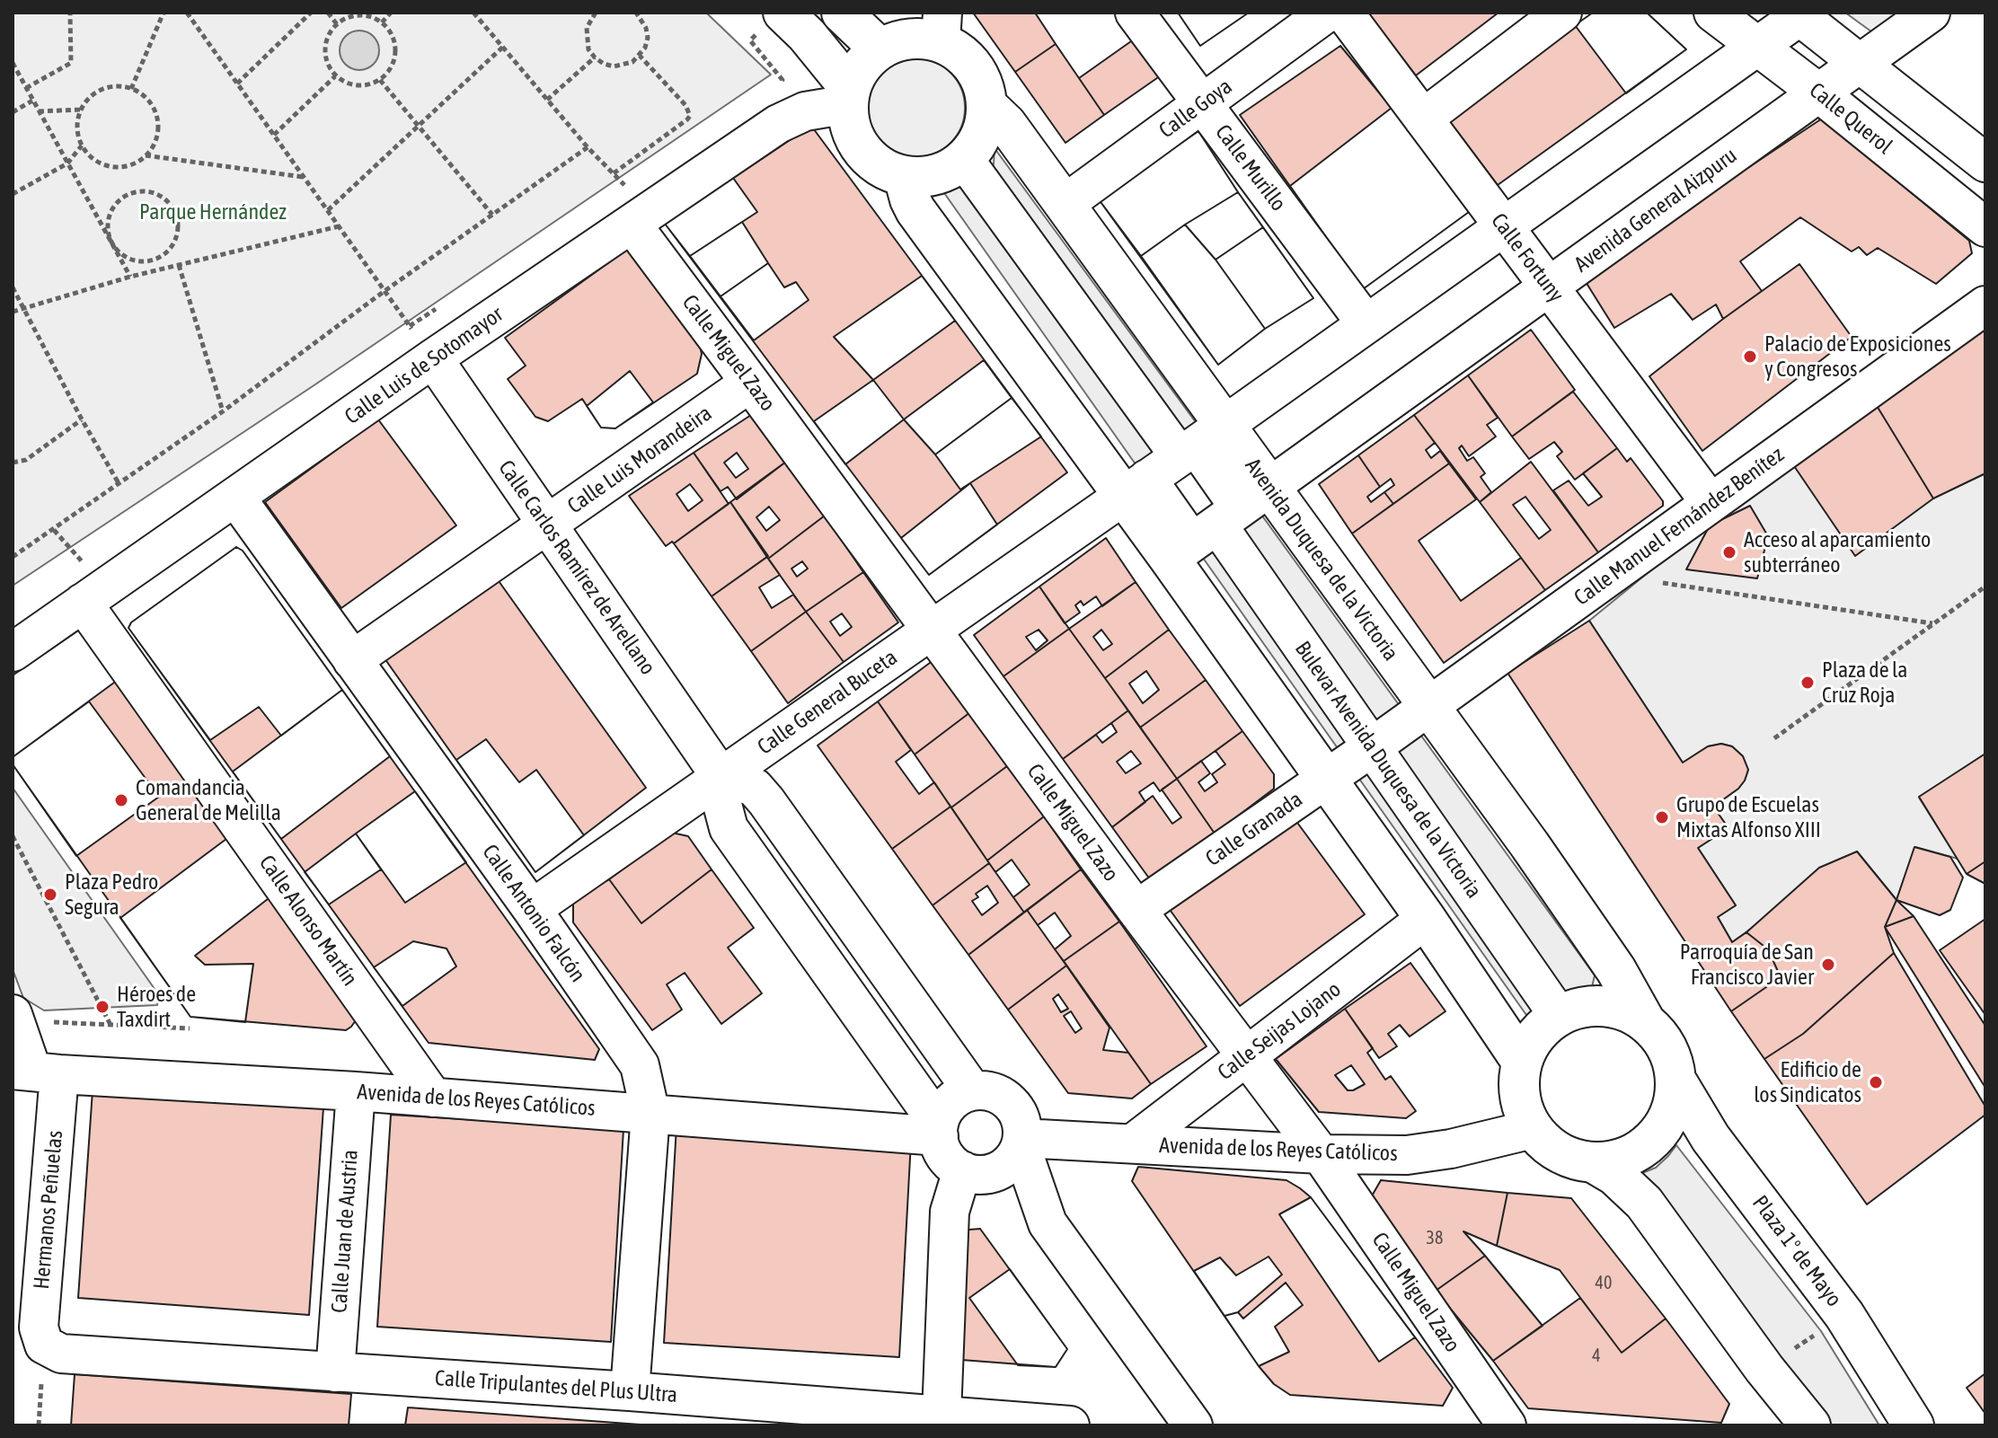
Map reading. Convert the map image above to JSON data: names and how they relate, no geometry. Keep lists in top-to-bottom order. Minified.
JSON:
{"streets":{"main road":["Avenida Duquesa de la Victoria","Plaza 1º de Mayo"],"street":["Calle Goya","Calle Querol","Calle Murillo","Avenida General Aizpuru","Calle Fortuny","Calle Miguel Zazo","Calle Luis de Sotomayor","Calle Luis Morandeira","Calle Manuel Fernández Benítez","Calle Carlos Ramírez de Arellano","Calle General Buceta","Bulevar Avenida Duquesa de la Victoria","Calle Granada","Calle Antonio Falcón","Calle Alonso Martín","Calle Seijas Lojano","Avenida de los Reyes Católicos","Hermanos Peñuelas","Calle Juan de Austria","Calle Tripulantes del Plus Ultra"]},"crossings":[["Calle Goya","Calle Murillo"],["Calle Goya","Avenida Duquesa de la Victoria"],["Calle Querol","Avenida General Aizpuru"],["Avenida General Aizpuru","Calle Fortuny"],["Avenida General Aizpuru","Avenida Duquesa de la Victoria"],["Avenida General Aizpuru","Bulevar Avenida Duquesa de la Victoria"],["Calle Fortuny","Calle Manuel Fernández Benítez"],["Calle Miguel Zazo","Calle Luis de Sotomayor"],["Calle Miguel Zazo","Calle Luis Morandeira"],["Calle Miguel Zazo","Calle General Buceta"],["Calle Miguel Zazo","Calle Granada"],["Calle Miguel Zazo","Calle Seijas Lojano"],["Calle Miguel Zazo","Avenida de los Reyes Católicos"],["Calle Luis de Sotomayor","Avenida Duquesa de la Victoria"],["Calle Luis de Sotomayor","Calle Carlos Ramírez de Arellano"],["Calle Luis de Sotomayor","Calle Antonio Falcón"],["Calle Luis de Sotomayor","Calle Alonso Martín"],["Calle Luis Morandeira","Calle Carlos Ramírez de Arellano"],["Calle Luis Morandeira","Calle Antonio Falcón"],["Calle Manuel Fernández Benítez","Avenida Duquesa de la Victoria"],["Calle Manuel Fernández Benítez","Bulevar Avenida Duquesa de la Victoria"],["Calle Manuel Fernández Benítez","Calle Granada"],["Avenida Duquesa de la Victoria","Calle General Buceta"],["Avenida Duquesa de la Victoria","Bulevar Avenida Duquesa de la Victoria"],["Avenida Duquesa de la Victoria","Calle Granada"],["Avenida Duquesa de la Victoria","Calle Seijas Lojano"],["Avenida Duquesa de la Victoria","Avenida de los Reyes Católicos"],["Avenida Duquesa de la Victoria","Plaza 1º de Mayo"],["Calle Carlos Ramírez de Arellano","Calle General Buceta"],["Calle Carlos Ramírez de Arellano","Avenida de los Reyes Católicos"],["Calle General Buceta","Calle Antonio Falcón"],["Bulevar Avenida Duquesa de la Victoria","Calle Granada"],["Bulevar Avenida Duquesa de la Victoria","Avenida de los Reyes Católicos"],["Bulevar Avenida Duquesa de la Victoria","Plaza 1º de Mayo"],["Calle Antonio Falcón","Avenida de los Reyes Católicos"],["Calle Antonio Falcón","Calle Tripulantes del Plus Ultra"],["Calle Alonso Martín","Avenida de los Reyes Católicos"],["Calle Seijas Lojano","Avenida de los Reyes Católicos"],["Avenida de los Reyes Católicos","Hermanos Peñuelas"],["Avenida de los Reyes Católicos","Calle Juan de Austria"],["Avenida de los Reyes Católicos","Plaza 1º de Mayo"],["Hermanos Peñuelas","Calle Tripulantes del Plus Ultra"],["Calle Juan de Austria","Calle Tripulantes del Plus Ultra"]],"parks":["Parque Hernández"],"places":["Palacio de Exposiciones y Congresos","Acceso al aparcamiento subterráneo","Plaza de la Cruz Roja","Comandancia General de Melilla","Grupo de Escuelas Mixtas Alfonso XIII","Plaza Pedro Segura","Parroquía de San Francisco Javier","Héroes de Taxdirt","Edificio de los Sindicatos"],"house_numbers":["38","40","4"]}
